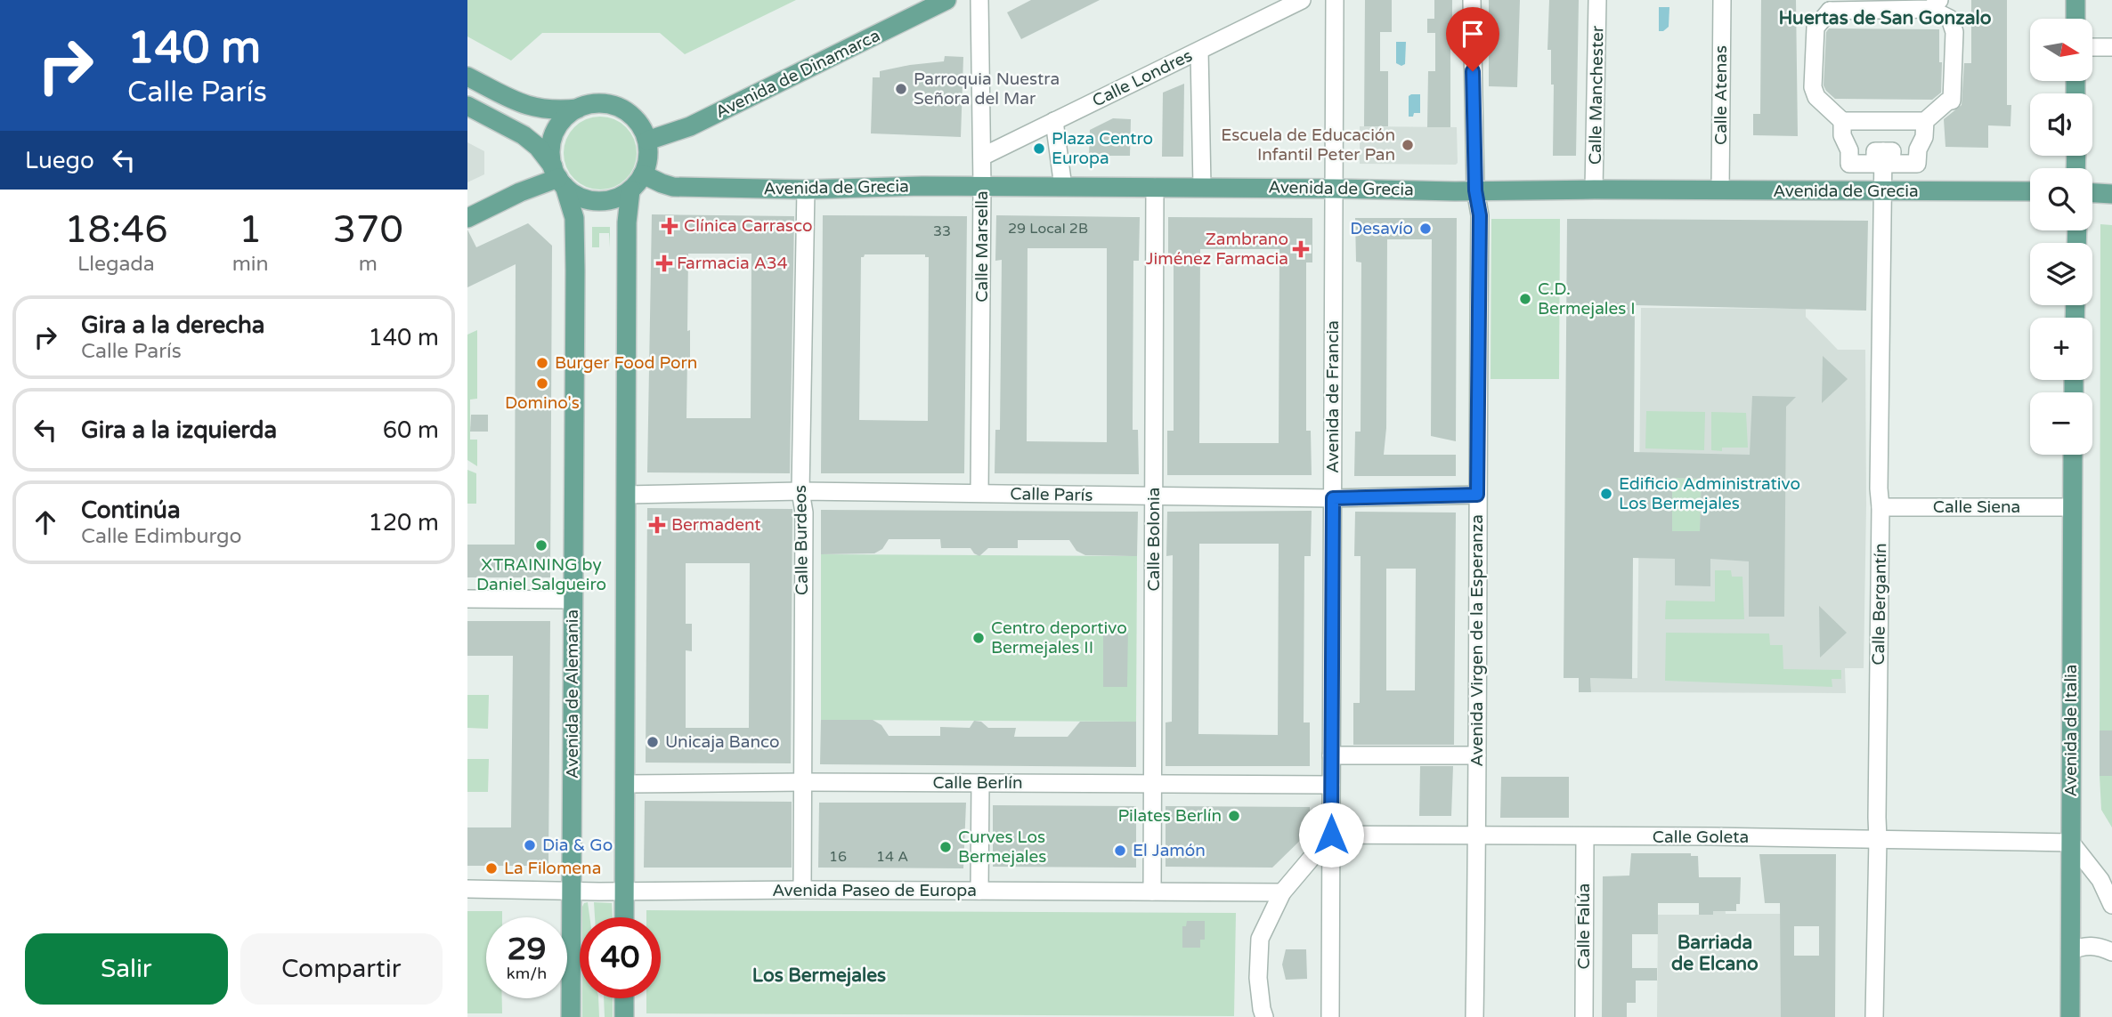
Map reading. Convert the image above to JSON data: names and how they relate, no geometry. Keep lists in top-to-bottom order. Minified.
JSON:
{"streets":{"main road":["Avenida de Dinamarca","Avenida de Grecia","Avenida de Alemania","Avenida de Italia"],"street":["Calle Londres","Calle Manchester","Calle Atenas","Calle Marsella","Avenida de Francia","Calle París","Calle Siena","Calle Bolonia","Calle Burdeos","Calle Bergantín","Avenida Virgen de la Esperanza","Calle Berlín","Calle Goleta","Avenida Paseo de Europa","Calle Falúa"]},"crossings":[["Avenida de Dinamarca","Avenida de Grecia"],["Avenida de Dinamarca","Avenida de Alemania"],["Calle Londres","Calle Marsella"],["Calle Manchester","Avenida de Grecia"],["Calle Atenas","Avenida de Grecia"],["Avenida de Grecia","Calle Marsella"],["Avenida de Grecia","Avenida de Francia"],["Avenida de Grecia","Calle Bolonia"],["Avenida de Grecia","Calle Burdeos"],["Avenida de Grecia","Calle Bergantín"],["Avenida de Grecia","Avenida Virgen de la Esperanza"],["Avenida de Grecia","Avenida de Alemania"],["Calle Marsella","Calle París"],["Avenida de Francia","Calle París"],["Avenida de Francia","Calle Berlín"],["Avenida de Francia","Calle Goleta"],["Calle París","Calle Bolonia"],["Calle París","Calle Burdeos"],["Calle París","Avenida Virgen de la Esperanza"],["Calle Siena","Calle Bergantín"],["Calle Siena","Avenida de Italia"],["Calle Bolonia","Calle Berlín"],["Calle Bolonia","Avenida Paseo de Europa"],["Calle Burdeos","Calle Berlín"],["Calle Burdeos","Avenida Paseo de Europa"],["Calle Bergantín","Calle Goleta"],["Avenida Virgen de la Esperanza","Calle Goleta"],["Avenida de Alemania","Avenida Paseo de Europa"],["Avenida de Italia","Calle Goleta"],["Calle Goleta","Calle Falúa"]],"districts":["Huertas de San Gonzalo","Barriada de Elcano","Los Bermejales"],"places":{"other":["Parroquia Nuestra Señora del Mar","Escuela de Educación Infantil Peter Pan","Plaza Centro Europa","Desavío","C.D. Bermejales I","Burger Food Porn","Domino's","Edificio Administrativo Los Bermejales","XTRAINING by Daniel Salgueiro","Centro deportivo Bermejales II","Unicaja Banco","Pilates Berlín","Dia & Go","Curves Los Bermejales","El Jamón","La Filomena"],"health":["Clínica Carrasco","Zambrano Jiménez Farmacia","Farmacia A34","Bermadent"]},"house_numbers":["29 Local 2B","33","16","14 A"],"north":"right","page":{"turn":["140 m","Calle París"],"map_buttons":["+","−"],"then":"Luego","eta":["18:46","Llegada","1","min","370","m"],"list":[{"name":"Gira a la derecha","note":"Calle París","value":"140 m"},{"name":"Gira a la izquierda","value":"60 m"},{"name":"Continúa","note":"Calle Edimburgo","value":"120 m"}],"speed":"29 km/h","limit":"40","buttons":["Salir","Compartir"]}}
